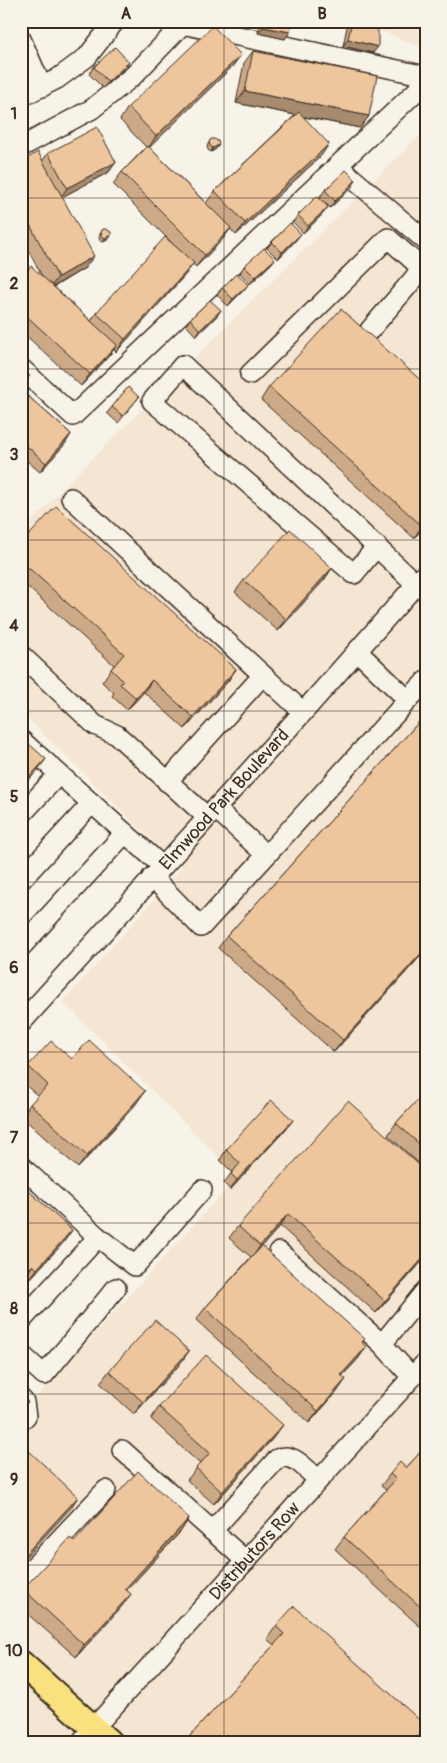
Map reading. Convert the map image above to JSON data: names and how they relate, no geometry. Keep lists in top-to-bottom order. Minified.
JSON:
{"streets":{"street":["Elmwood Park Boulevard","Distributors Row"]},"grid":{"columns":["A","B"],"rows":["1","2","3","4","5","6","7","8","9","10"]}}
